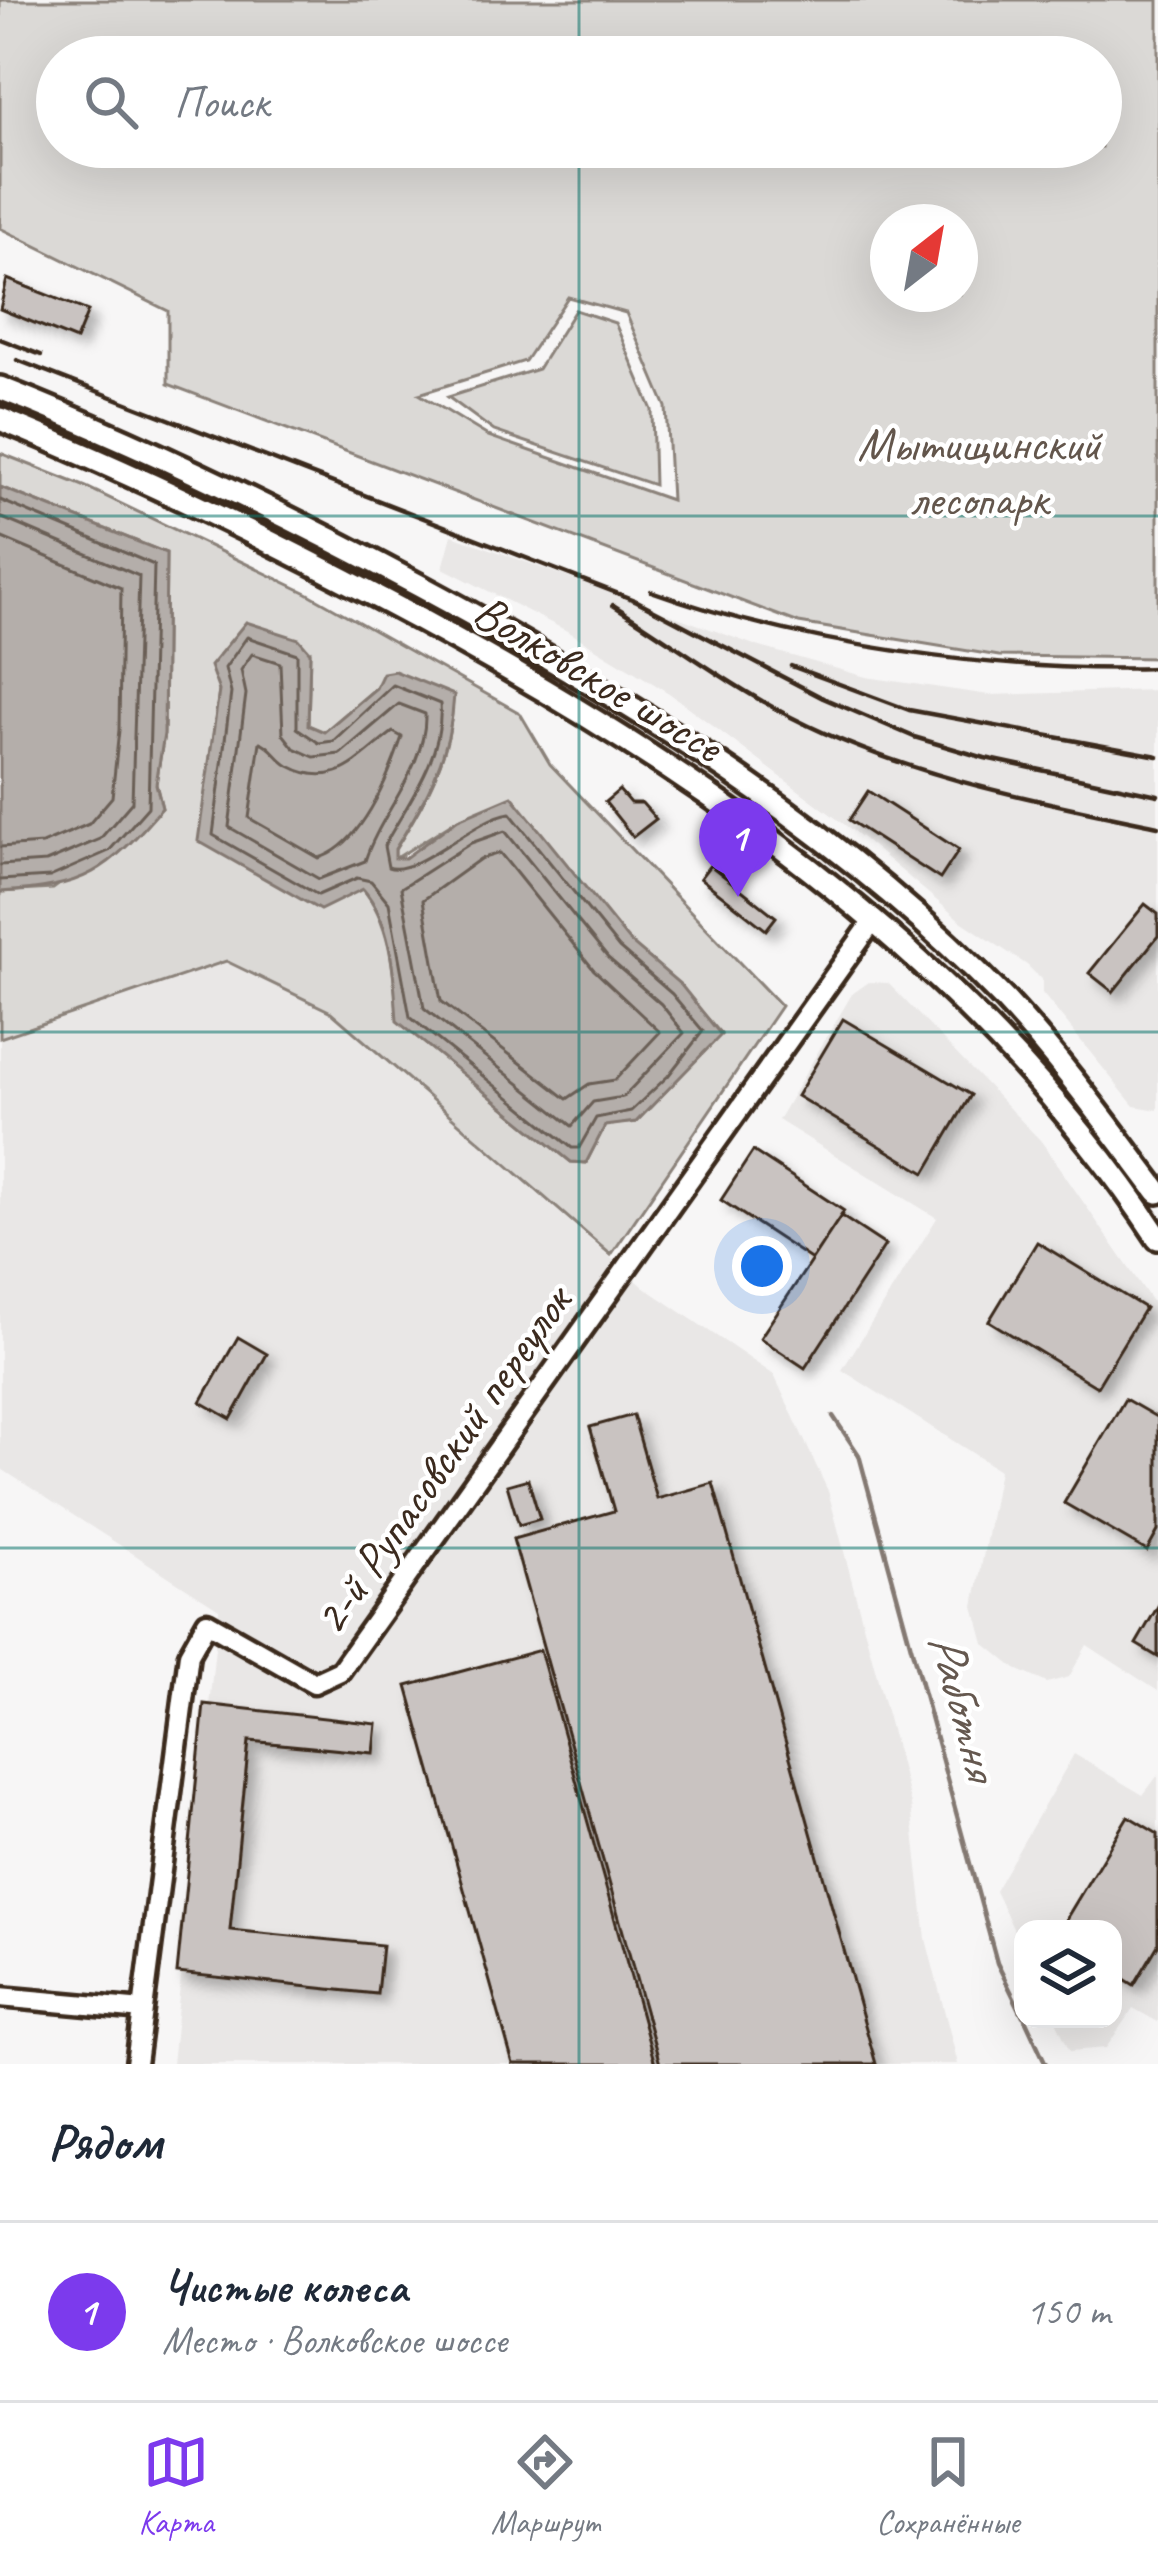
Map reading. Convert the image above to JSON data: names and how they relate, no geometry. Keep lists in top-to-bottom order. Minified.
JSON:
{"streets":{"main road":["Волковское шоссе"],"street":["2-й Рупасовский переулок"]},"crossings":[["Волковское шоссе","2-й Рупасовский переулок"]],"water":["Работня"],"parks":["Мытищинский лесопарк"],"north":"top right","page":{"search":"Поиск","pins":"1","heading":"Рядом","list":[{"mark":"1","name":"Чистые колеса","note":"Место · Волковское шоссе","value":"150 m"}],"nav":["Карта","Маршрут","Сохранённые"]}}
